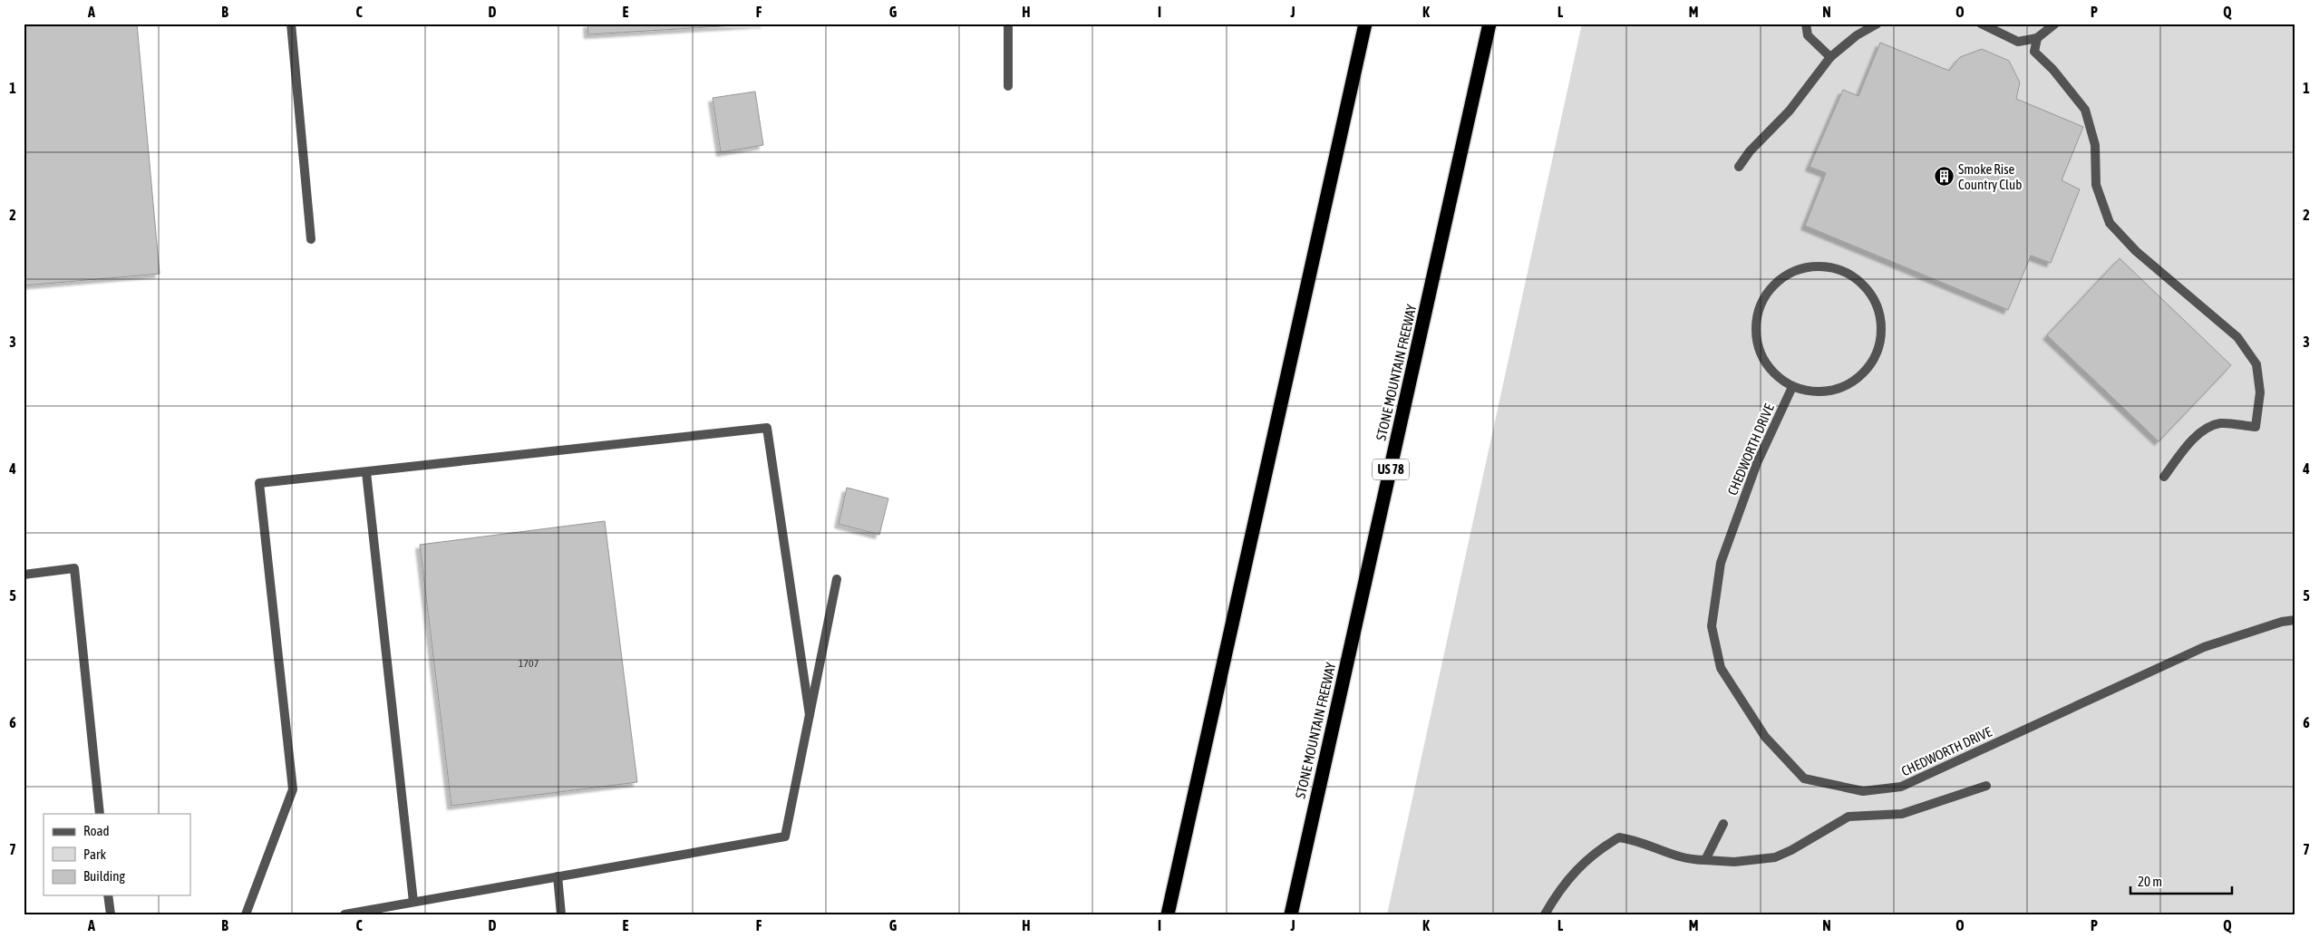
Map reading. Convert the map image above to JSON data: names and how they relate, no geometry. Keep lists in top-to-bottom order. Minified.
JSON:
{"streets":{"highway":["STONE MOUNTAIN FREEWAY","US 78"],"street":["CHEDWORTH DRIVE"]},"places":{"building":["Smoke Rise Country Club"]},"house_numbers":["1707"],"legend":["Road","Park","Building"],"scale_bar":"20 m","grid":{"columns":["A","B","C","D","E","F","G","H","I","J","K","L","M","N","O","P","Q"],"rows":["1","2","3","4","5","6","7"]}}
